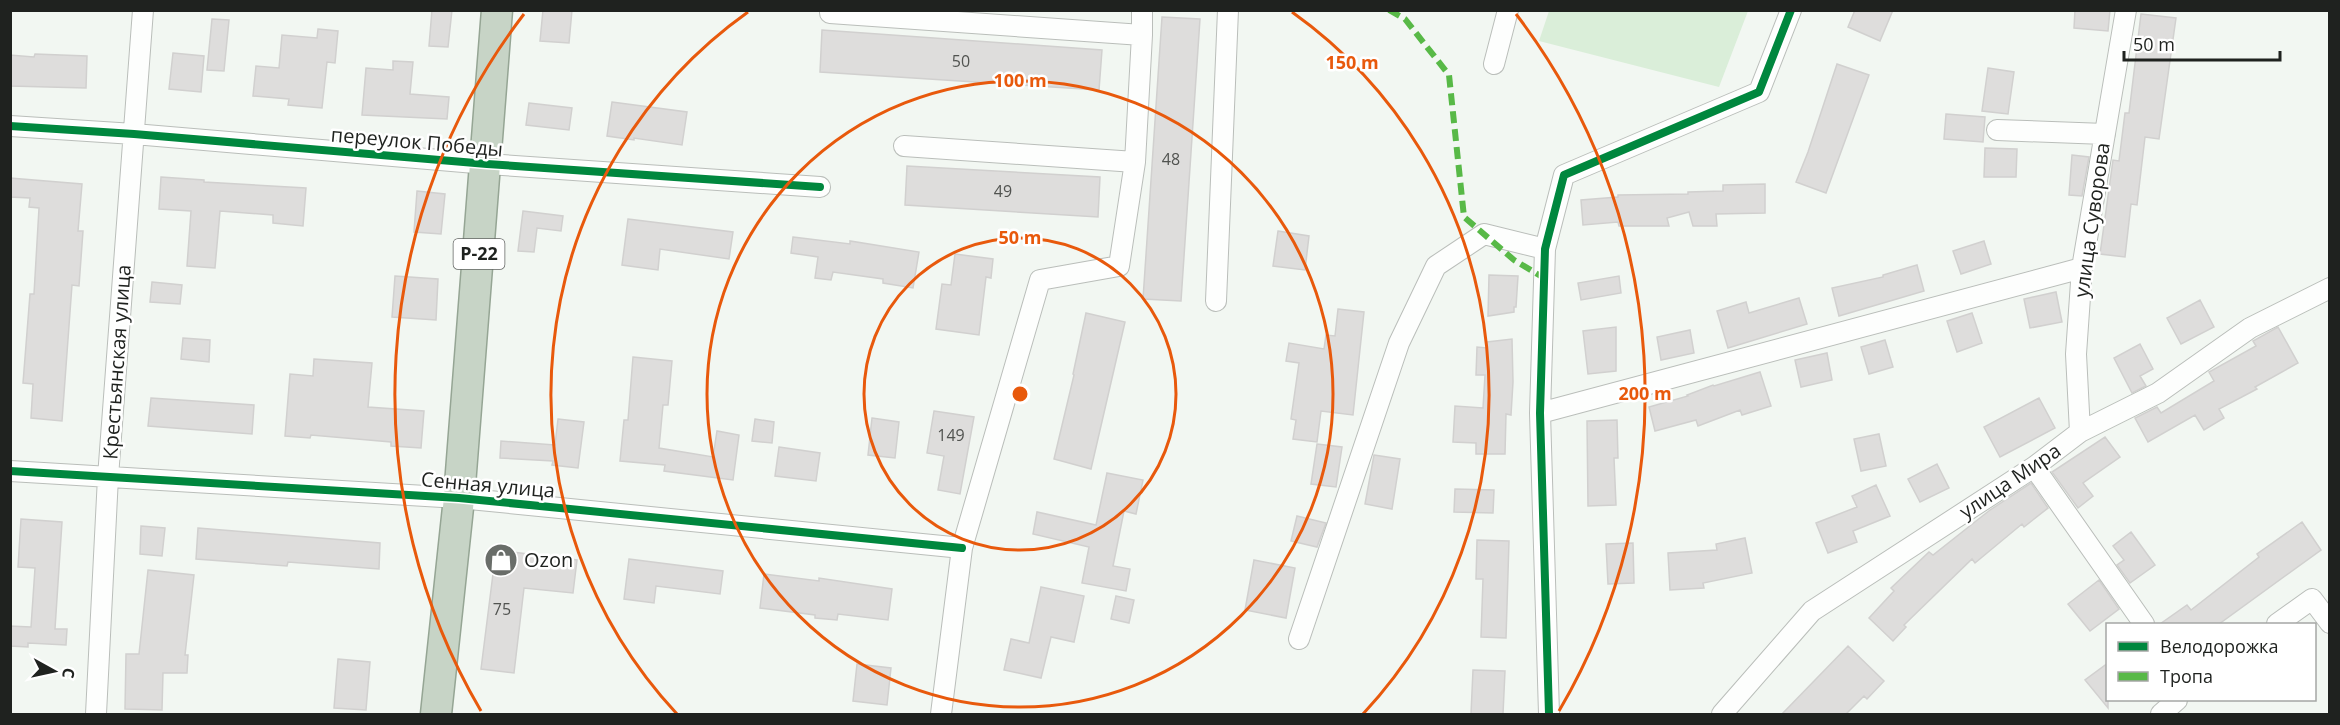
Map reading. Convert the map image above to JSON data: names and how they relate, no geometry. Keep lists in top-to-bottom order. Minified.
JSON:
{"streets":{"highway":["Р-22"],"street":["переулок Победы","улица Суворова","Крестьянская улица","улица Мира","Сенная улица"]},"crossings":[["переулок Победы","Р-22"],["переулок Победы","Крестьянская улица"],["улица Суворова","улица Мира"],["Р-22","Сенная улица"],["Крестьянская улица","Сенная улица"]],"places":{"shop":["Ozon"]},"house_numbers":["50","48","49","149","75"],"legend":["Велодорожка","Тропа"],"scale_bar":"50 m","north":"right","rings":["150 m","100 m","50 m","200 m"]}
